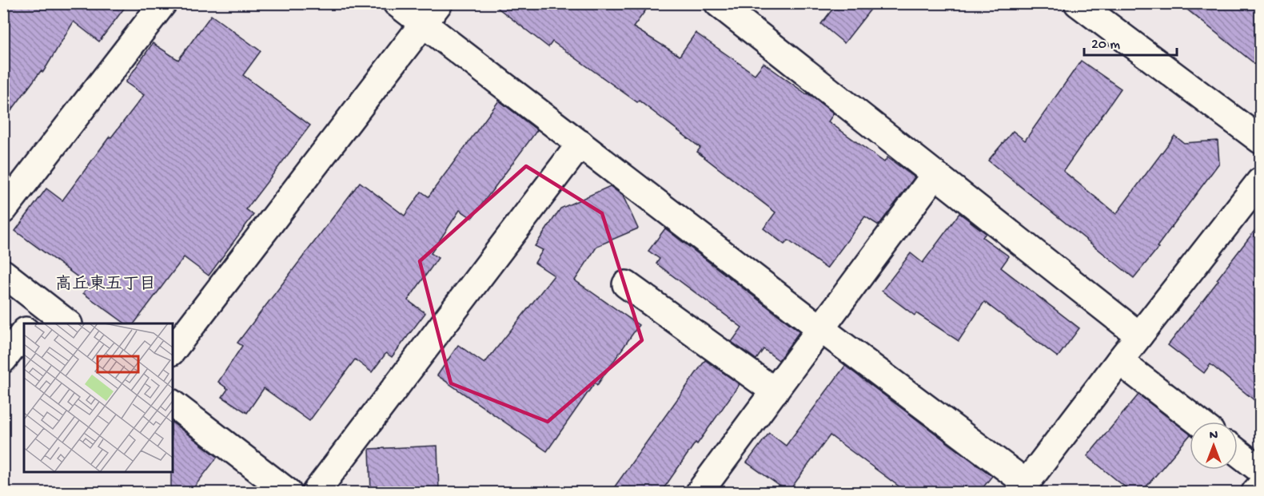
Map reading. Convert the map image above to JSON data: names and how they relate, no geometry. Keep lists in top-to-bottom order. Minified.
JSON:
{"districts":["高丘東五丁目"],"scale_bar":"20 m","north":"top"}
